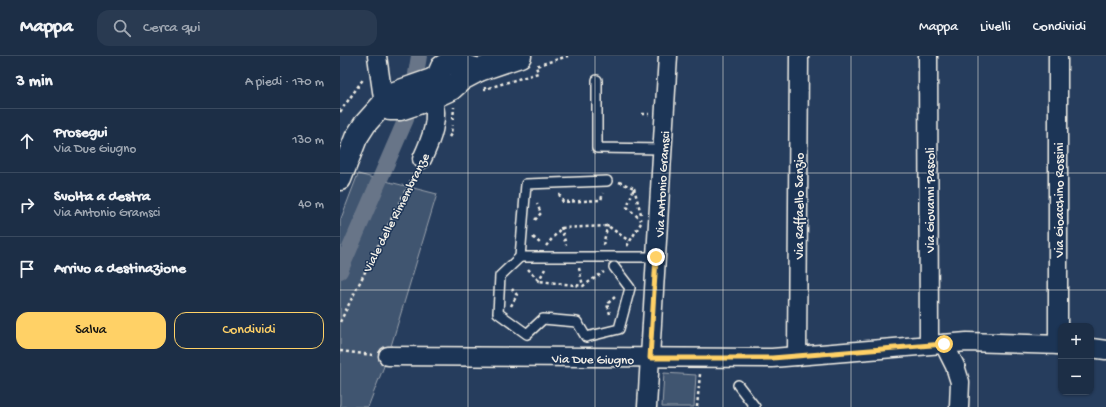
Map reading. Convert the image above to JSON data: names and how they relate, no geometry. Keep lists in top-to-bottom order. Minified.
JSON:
{"streets":{"street":["Via Antonio Gramsci","Via Giovanni Pascoli","Via Gioacchino Rossini","Via Raffaello Sanzio","Viale delle Rimembranze","Via Due Giugno"]},"crossings":[["Via Antonio Gramsci","Via Due Giugno"],["Via Giovanni Pascoli","Via Due Giugno"],["Via Raffaello Sanzio","Via Due Giugno"]],"page":{"header":"Mappa","search":"Cerca qui","nav":["Mappa","Livelli","Condividi"],"heading":["3 min","A piedi · 170 m"],"list":[["Prosegui","Via Due Giugno","130 m"],["Svolta a destra","Via Antonio Gramsci","40 m"],"Arrivo a destinazione"],"buttons":["Salva","Condividi"],"map_buttons":["+","−"]}}
